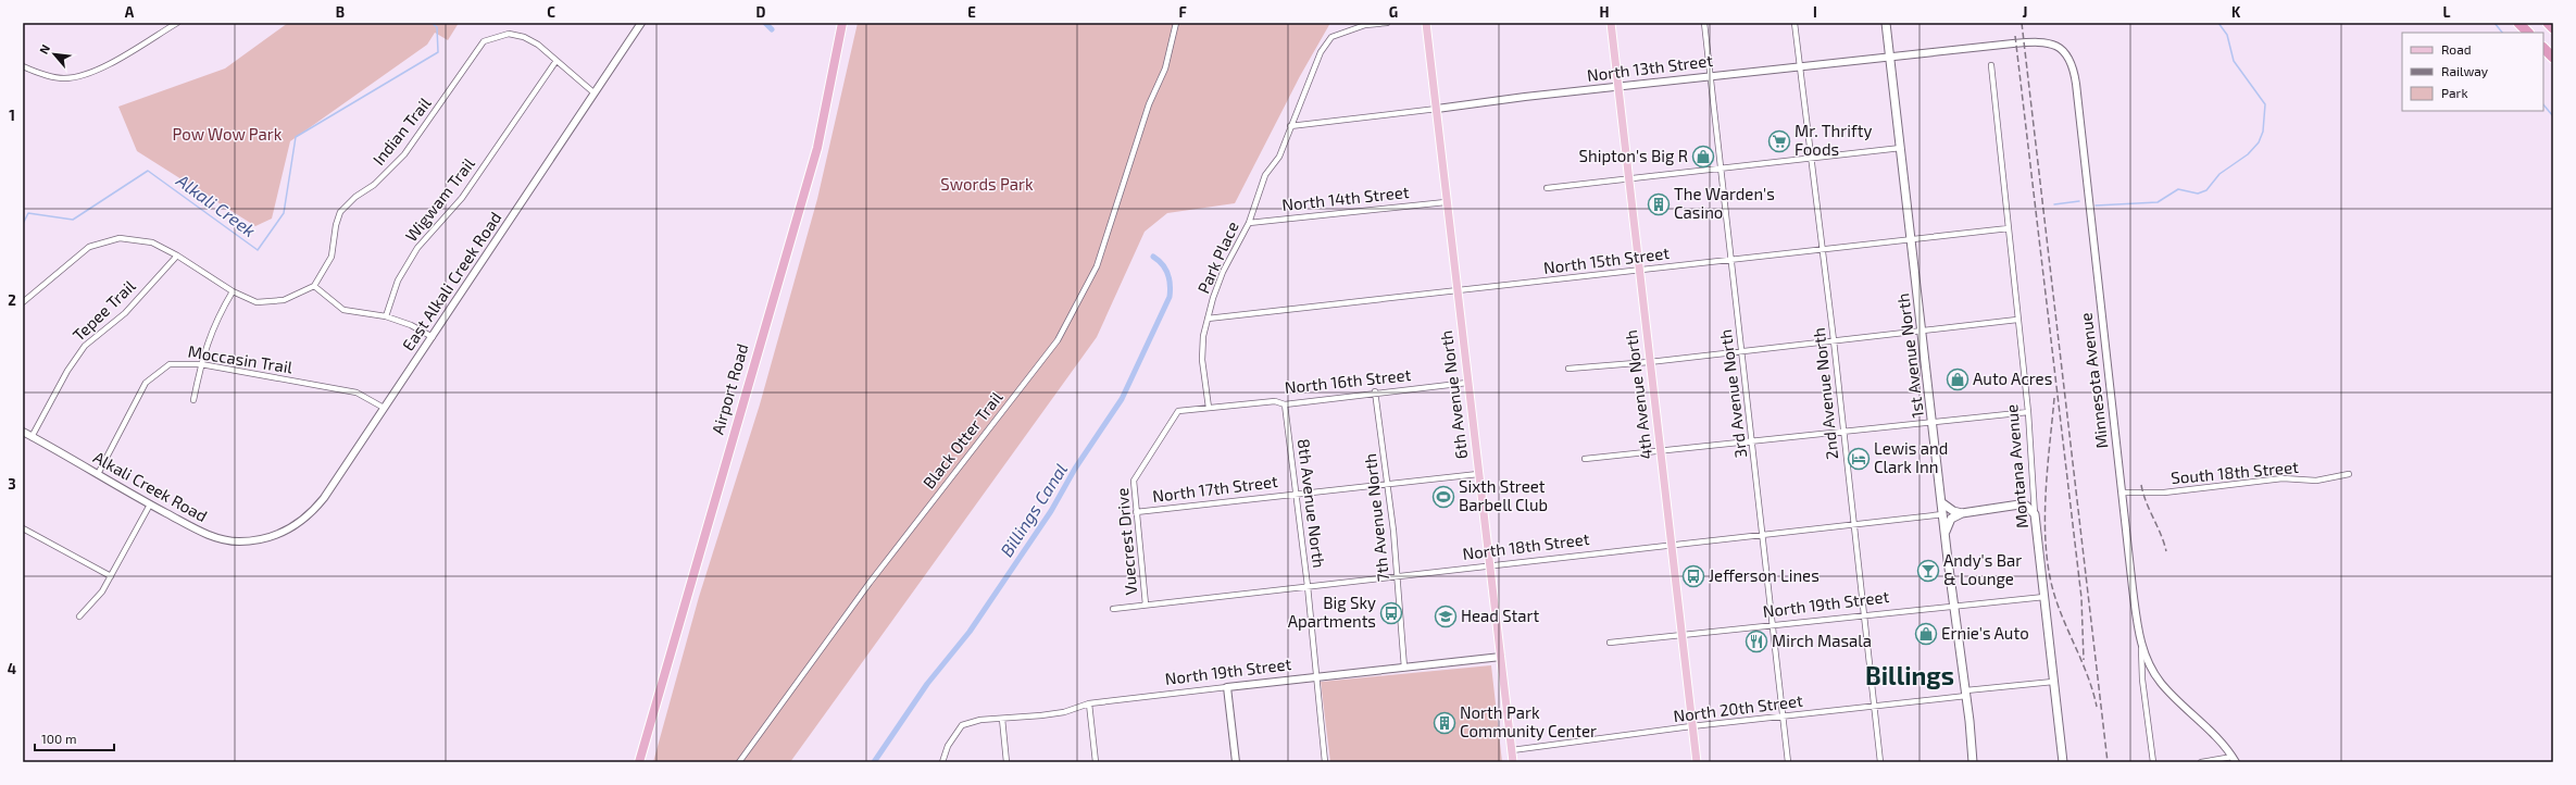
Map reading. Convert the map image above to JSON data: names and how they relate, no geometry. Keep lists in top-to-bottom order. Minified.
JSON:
{"streets":{"highway":["Airport Road"],"main road":["1st Avenue North","6th Avenue North","4th Avenue North","Montana Avenue"],"street":["North 13th Street","Indian Trail","North 14th Street","Wigwam Trail","Park Place","North 15th Street","East Alkali Creek Road","Tepee Trail","Moccasin Trail","Minnesota Avenue","North 16th Street","3rd Avenue North","2nd Avenue North","Black Otter Trail","South 18th Street","Alkali Creek Road","North 17th Street","8th Avenue North","7th Avenue North","Vuecrest Drive","North 18th Street","North 19th Street","North 20th Street"]},"crossings":[["North 13th Street","Park Place"],["North 13th Street","1st Avenue North"],["North 13th Street","Minnesota Avenue"],["North 13th Street","3rd Avenue North"],["North 13th Street","2nd Avenue North"],["North 13th Street","6th Avenue North"],["North 13th Street","4th Avenue North"],["Indian Trail","Wigwam Trail"],["Indian Trail","East Alkali Creek Road"],["North 14th Street","Park Place"],["North 14th Street","6th Avenue North"],["Park Place","North 15th Street"],["Park Place","North 16th Street"],["North 15th Street","1st Avenue North"],["North 15th Street","3rd Avenue North"],["North 15th Street","2nd Avenue North"],["North 15th Street","6th Avenue North"],["North 15th Street","4th Avenue North"],["North 15th Street","Montana Avenue"],["East Alkali Creek Road","Moccasin Trail"],["East Alkali Creek Road","Alkali Creek Road"],["Tepee Trail","Alkali Creek Road"],["1st Avenue North","North 18th Street"],["1st Avenue North","North 19th Street"],["1st Avenue North","North 20th Street"],["Moccasin Trail","Alkali Creek Road"],["Minnesota Avenue","South 18th Street"],["North 16th Street","6th Avenue North"],["North 16th Street","8th Avenue North"],["North 16th Street","7th Avenue North"],["North 16th Street","Vuecrest Drive"],["3rd Avenue North","North 18th Street"],["3rd Avenue North","North 19th Street"],["3rd Avenue North","North 20th Street"],["2nd Avenue North","North 18th Street"],["2nd Avenue North","North 19th Street"],["2nd Avenue North","North 20th Street"],["6th Avenue North","North 17th Street"],["6th Avenue North","North 18th Street"],["6th Avenue North","North 19th Street"],["6th Avenue North","North 20th Street"],["4th Avenue North","North 18th Street"],["4th Avenue North","North 19th Street"],["4th Avenue North","North 20th Street"],["Montana Avenue","North 19th Street"],["Montana Avenue","North 20th Street"],["North 17th Street","8th Avenue North"],["North 17th Street","7th Avenue North"],["North 17th Street","Vuecrest Drive"],["8th Avenue North","North 18th Street"],["8th Avenue North","North 19th Street"],["7th Avenue North","North 18th Street"],["7th Avenue North","North 19th Street"],["Vuecrest Drive","North 18th Street"]],"districts":["Billings"],"water":["Alkali Creek","Billings Canal"],"parks":["Pow Wow Park","Swords Park"],"places":{"supermarket":["Mr. Thrifty Foods"],"shop":["Shipton's Big R","Auto Acres","Ernie's Auto"],"building":["The Warden's Casino","North Park Community Center"],"hotel":["Lewis and Clark Inn"],"sports":["Sixth Street Barbell Club"],"bar":["Andy's Bar & Lounge"],"bus stop":["Jefferson Lines","Big Sky Apartments"],"school or university":["Head Start"],"restaurant":["Mirch Masala"]},"legend":["Road","Railway","Park"],"scale_bar":"100 m","north":"top left","grid":{"columns":["A","B","C","D","E","F","G","H","I","J","K","L"],"rows":["1","2","3","4"]}}
